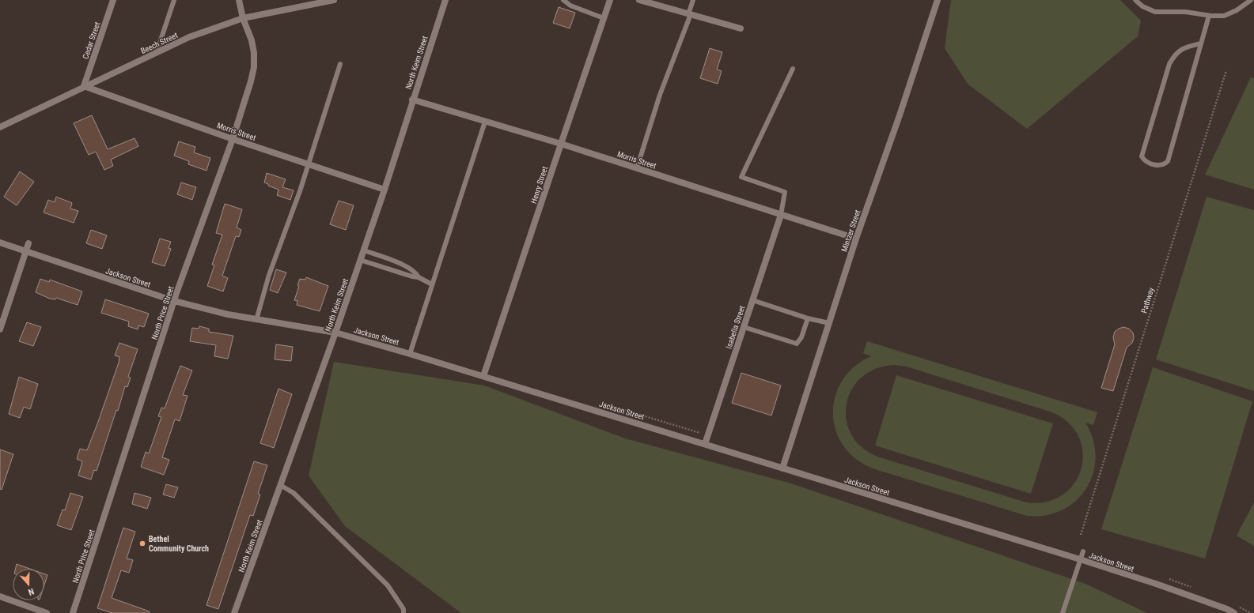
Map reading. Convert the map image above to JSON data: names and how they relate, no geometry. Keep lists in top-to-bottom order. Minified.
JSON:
{"streets":{"street":["Cedar Street","Beech Street","North Keim Street","Morris Street","Henry Street","Mintzer Street","Jackson Street","North Price Street","Isabella Street"],"path":["Pathway"]},"crossings":[["Cedar Street","Beech Street"],["Cedar Street","Morris Street"],["Beech Street","Morris Street"],["Beech Street","North Price Street"],["North Keim Street","Morris Street"],["North Keim Street","Jackson Street"],["Morris Street","Henry Street"],["Morris Street","Mintzer Street"],["Morris Street","North Price Street"],["Morris Street","Isabella Street"],["Henry Street","Jackson Street"],["Mintzer Street","Jackson Street"],["Jackson Street","North Price Street"],["Jackson Street","Isabella Street"]],"places":["Bethel Community Church"],"north":"bottom"}
